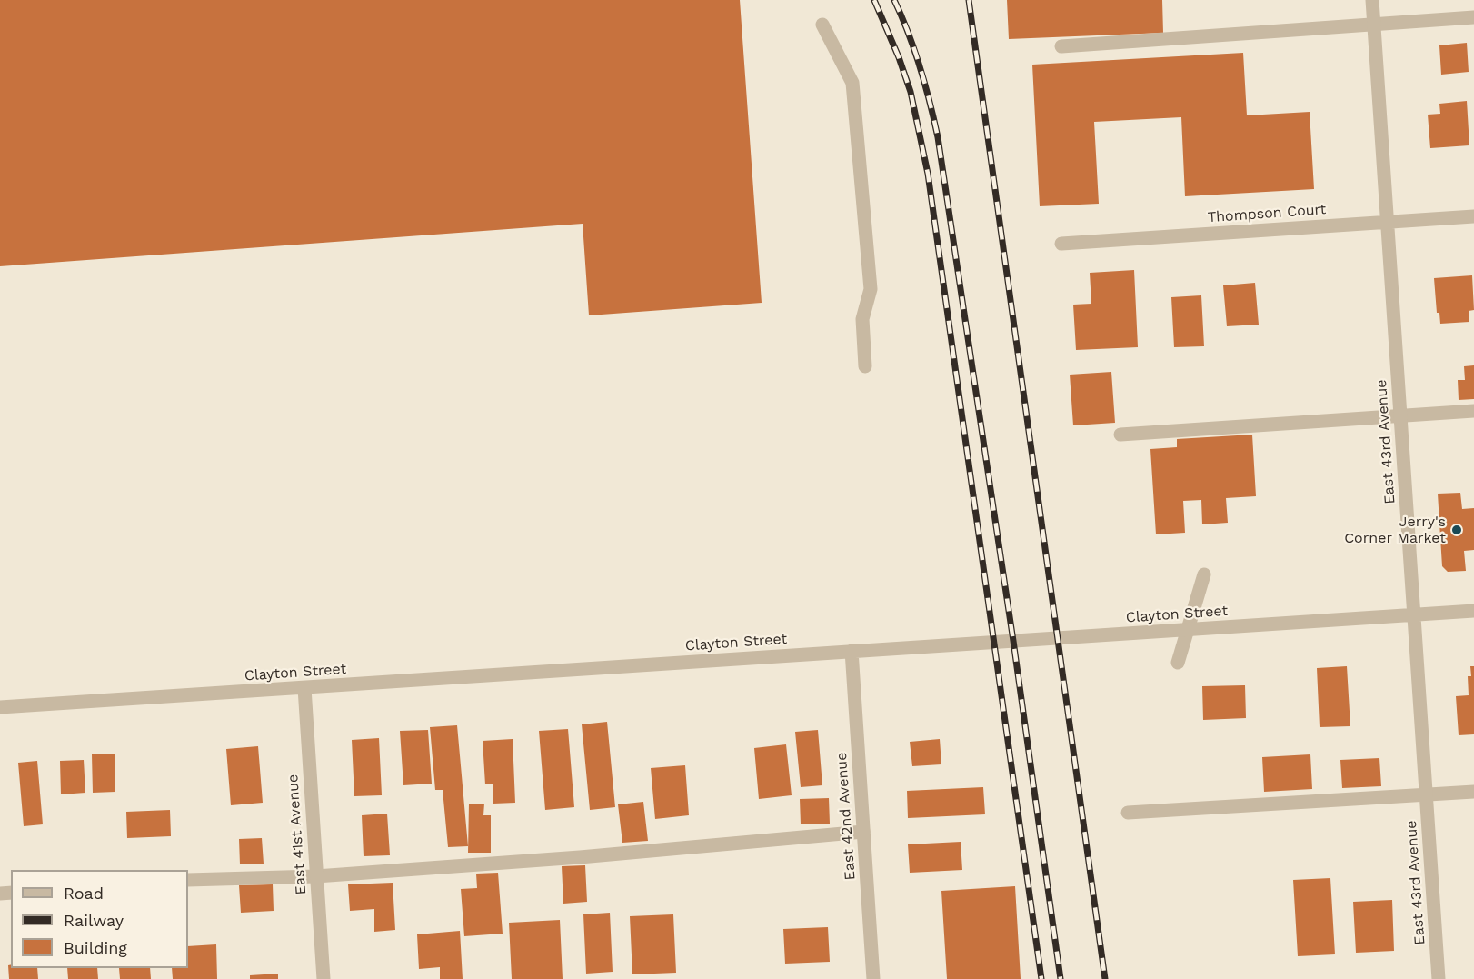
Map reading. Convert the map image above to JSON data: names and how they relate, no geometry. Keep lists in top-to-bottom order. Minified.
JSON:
{"streets":{"street":["Thompson Court","East 43rd Avenue","Clayton Street","East 42nd Avenue","East 41st Avenue"]},"crossings":[["Thompson Court","East 43rd Avenue"],["East 43rd Avenue","Clayton Street"],["Clayton Street","East 42nd Avenue"],["Clayton Street","East 41st Avenue"]],"places":["Jerry's Corner Market"],"legend":["Road","Railway","Building"]}
